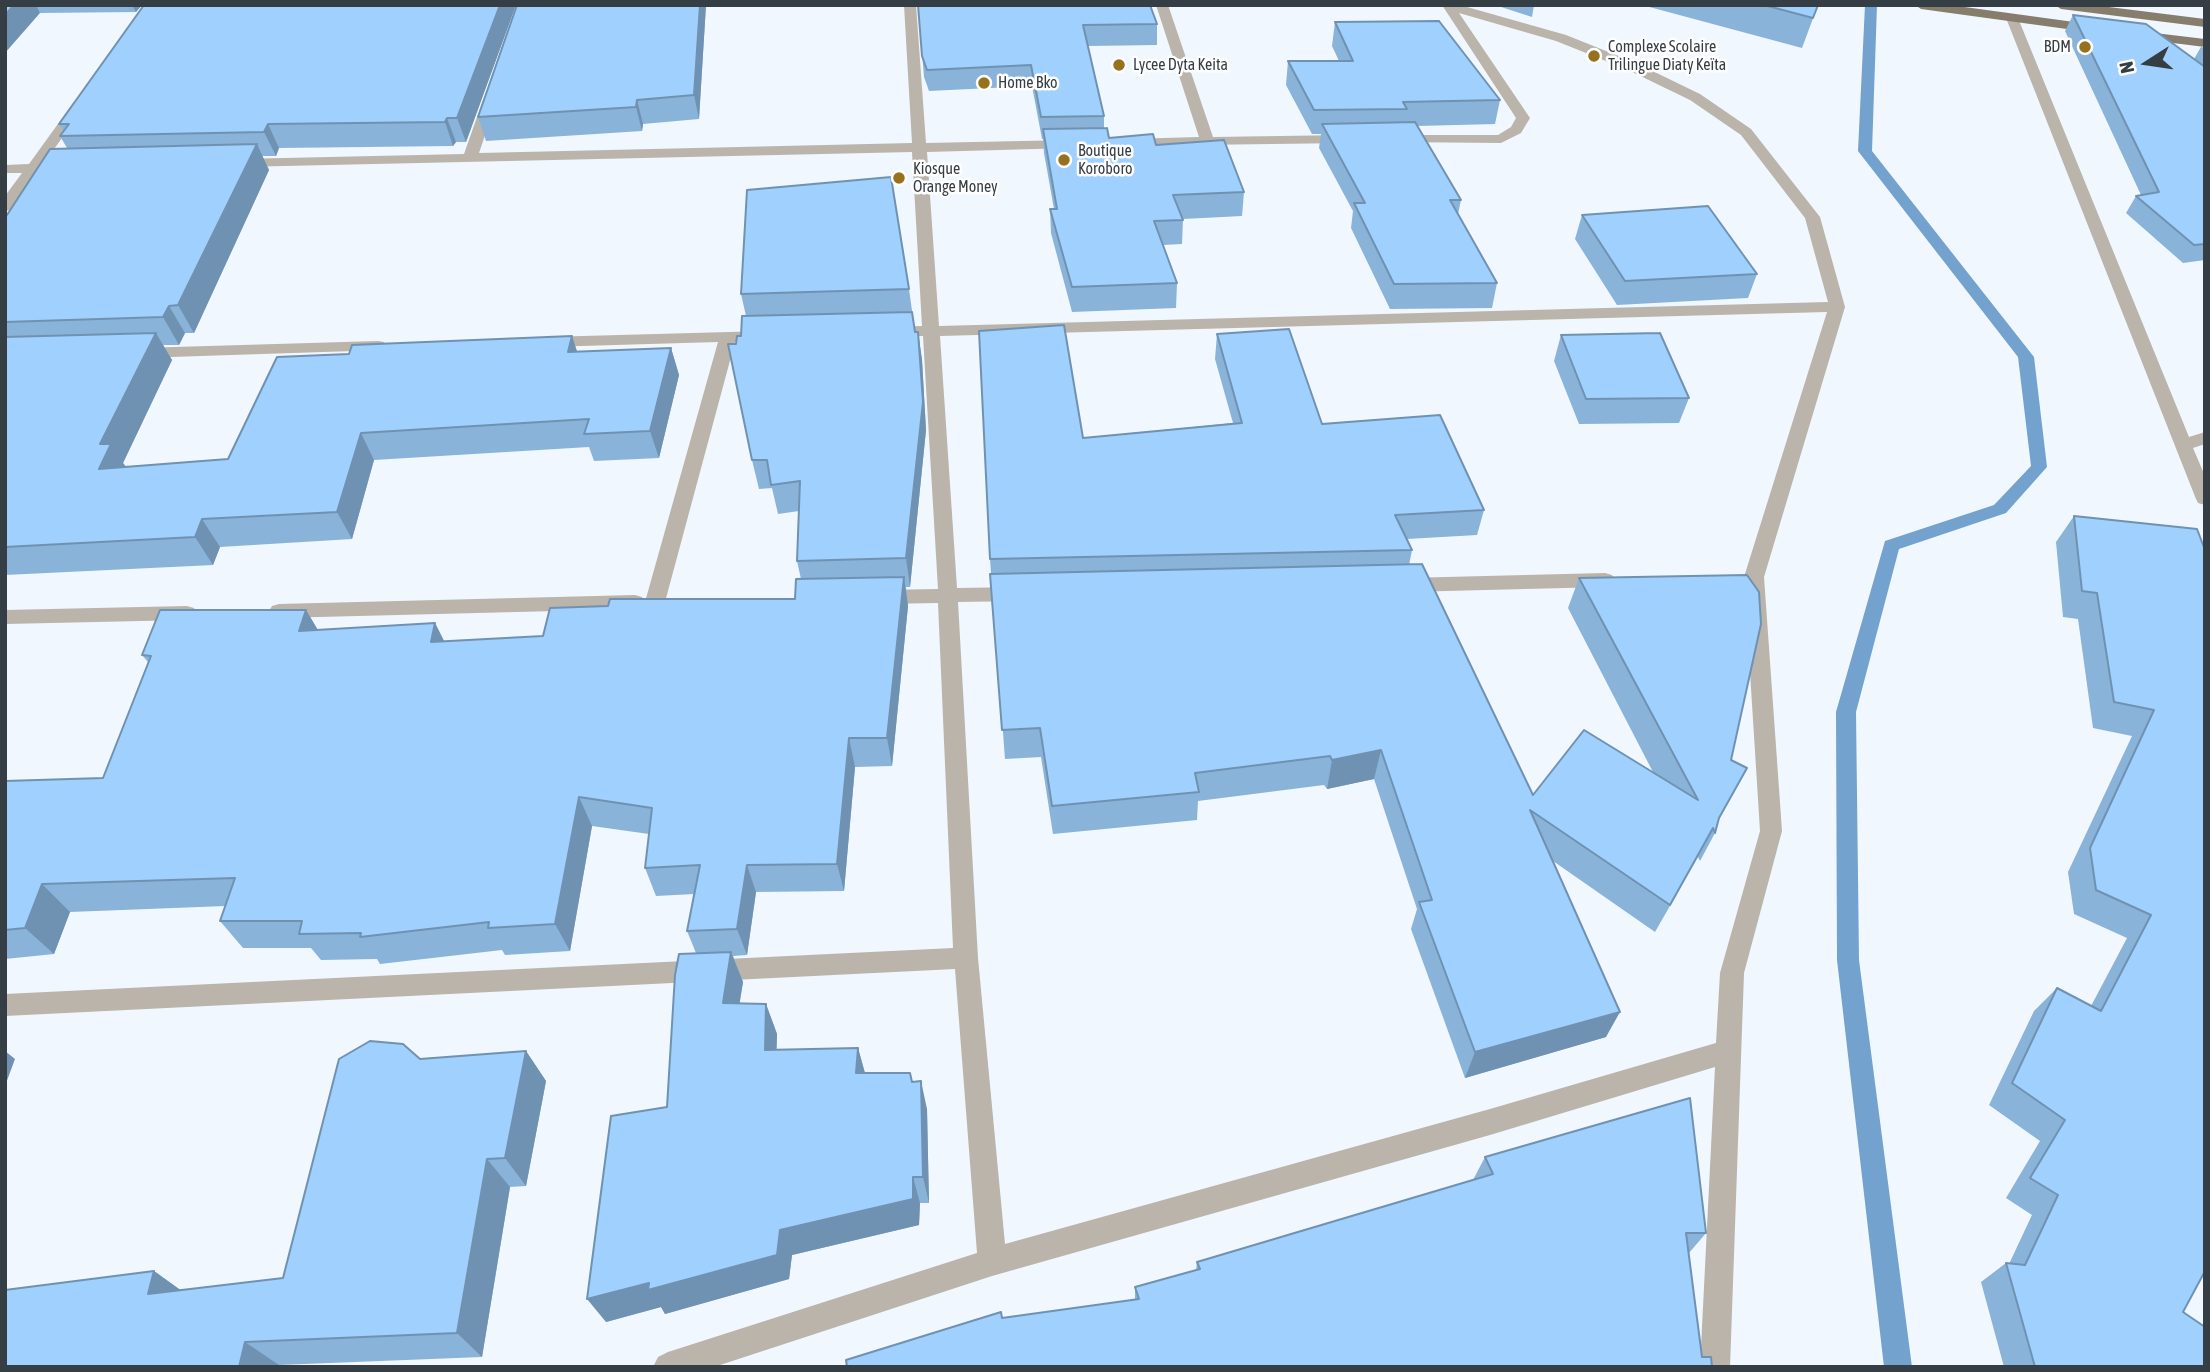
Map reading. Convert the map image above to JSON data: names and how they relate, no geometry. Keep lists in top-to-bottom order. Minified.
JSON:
{"places":["BDM","Complexe Scolaire Trilingue Diaty Keïta","Lycee Dyta Keita","Home Bko","Boutique Koroboro","Kiosque Orange Money"],"north":"left"}
